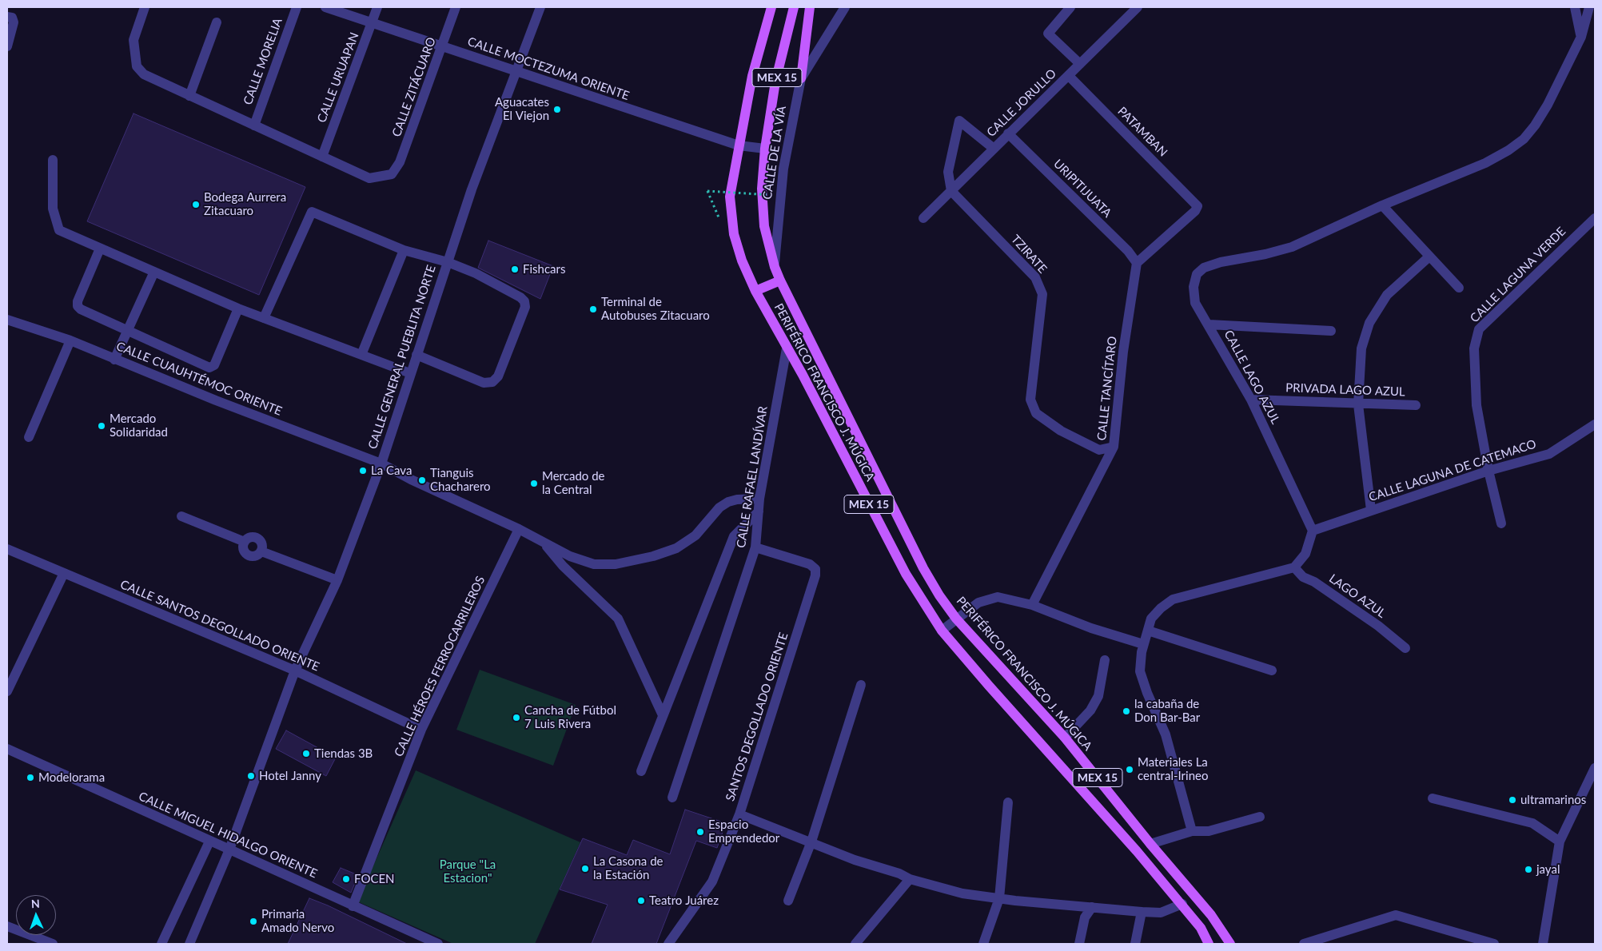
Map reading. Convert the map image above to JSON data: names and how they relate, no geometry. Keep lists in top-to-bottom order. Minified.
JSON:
{"streets":{"main road":["MEX 15","PERIFÉRICO FRANCISCO J. MÚGICA"],"street":["CALLE MORELIA","CALLE MOCTEZUMA ORIENTE","CALLE URUAPAN","CALLE ZITÁCUARO","CALLE JORULLO","PATAMBAN","CALLE DE LA VÍA","URIPITIJUATA","TZIRATE","CALLE LAGUNA VERDE","CALLE GENERAL PUEBLITA NORTE","CALLE LAGO AZUL","CALLE CUAUHTÉMOC ORIENTE","CALLE TANCÍTARO","PRIVADA LAGO AZUL","CALLE LAGUNA DE CATEMACO","CALLE RAFAEL LANDÍVAR","LAGO AZUL","CALLE SANTOS DEGOLLADO ORIENTE","CALLE HÉROES FERROCARRILEROS","SANTOS DEGOLLADO ORIENTE","CALLE MIGUEL HIDALGO ORIENTE"]},"crossings":[["CALLE MOCTEZUMA ORIENTE","CALLE URUAPAN"],["CALLE MOCTEZUMA ORIENTE","CALLE ZITÁCUARO"],["CALLE MOCTEZUMA ORIENTE","CALLE GENERAL PUEBLITA NORTE"],["CALLE MOCTEZUMA ORIENTE","PERIFÉRICO FRANCISCO J. MÚGICA"],["CALLE URUAPAN","CALLE ZITÁCUARO"],["CALLE JORULLO","PATAMBAN"],["CALLE JORULLO","URIPITIJUATA"],["CALLE JORULLO","TZIRATE"],["PATAMBAN","URIPITIJUATA"],["PATAMBAN","CALLE TANCÍTARO"],["CALLE DE LA VÍA","PERIFÉRICO FRANCISCO J. MÚGICA"],["URIPITIJUATA","CALLE TANCÍTARO"],["TZIRATE","CALLE TANCÍTARO"],["CALLE LAGUNA VERDE","CALLE LAGUNA DE CATEMACO"],["CALLE GENERAL PUEBLITA NORTE","CALLE CUAUHTÉMOC ORIENTE"],["CALLE GENERAL PUEBLITA NORTE","CALLE SANTOS DEGOLLADO ORIENTE"],["CALLE GENERAL PUEBLITA NORTE","CALLE MIGUEL HIDALGO ORIENTE"],["CALLE LAGO AZUL","PRIVADA LAGO AZUL"],["CALLE LAGO AZUL","CALLE LAGUNA DE CATEMACO"],["CALLE CUAUHTÉMOC ORIENTE","CALLE HÉROES FERROCARRILEROS"],["PERIFÉRICO FRANCISCO J. MÚGICA","CALLE RAFAEL LANDÍVAR"],["CALLE RAFAEL LANDÍVAR","SANTOS DEGOLLADO ORIENTE"],["CALLE SANTOS DEGOLLADO ORIENTE","CALLE HÉROES FERROCARRILEROS"],["CALLE HÉROES FERROCARRILEROS","CALLE MIGUEL HIDALGO ORIENTE"]],"parks":["Parque \"La Estacion\""],"places":["Aguacates El Viejon","Bodega Aurrera Zitacuaro","Fishcars","Terminal de Autobuses Zitacuaro","Mercado Solidaridad","La Cava","Tianguis Chacharero","Mercado de la Central","la cabaña de Don Bar-Bar","Cancha de Fútbol 7 Luis Rivera","Tiendas 3B","Materiales La central-Irineo","Hotel Janny","Modelorama","ultramarinos","Espacio Emprendedor","La Casona de la Estación","jayal","FOCEN","Teatro Juárez","Primaria Amado Nervo"],"north":"top"}
